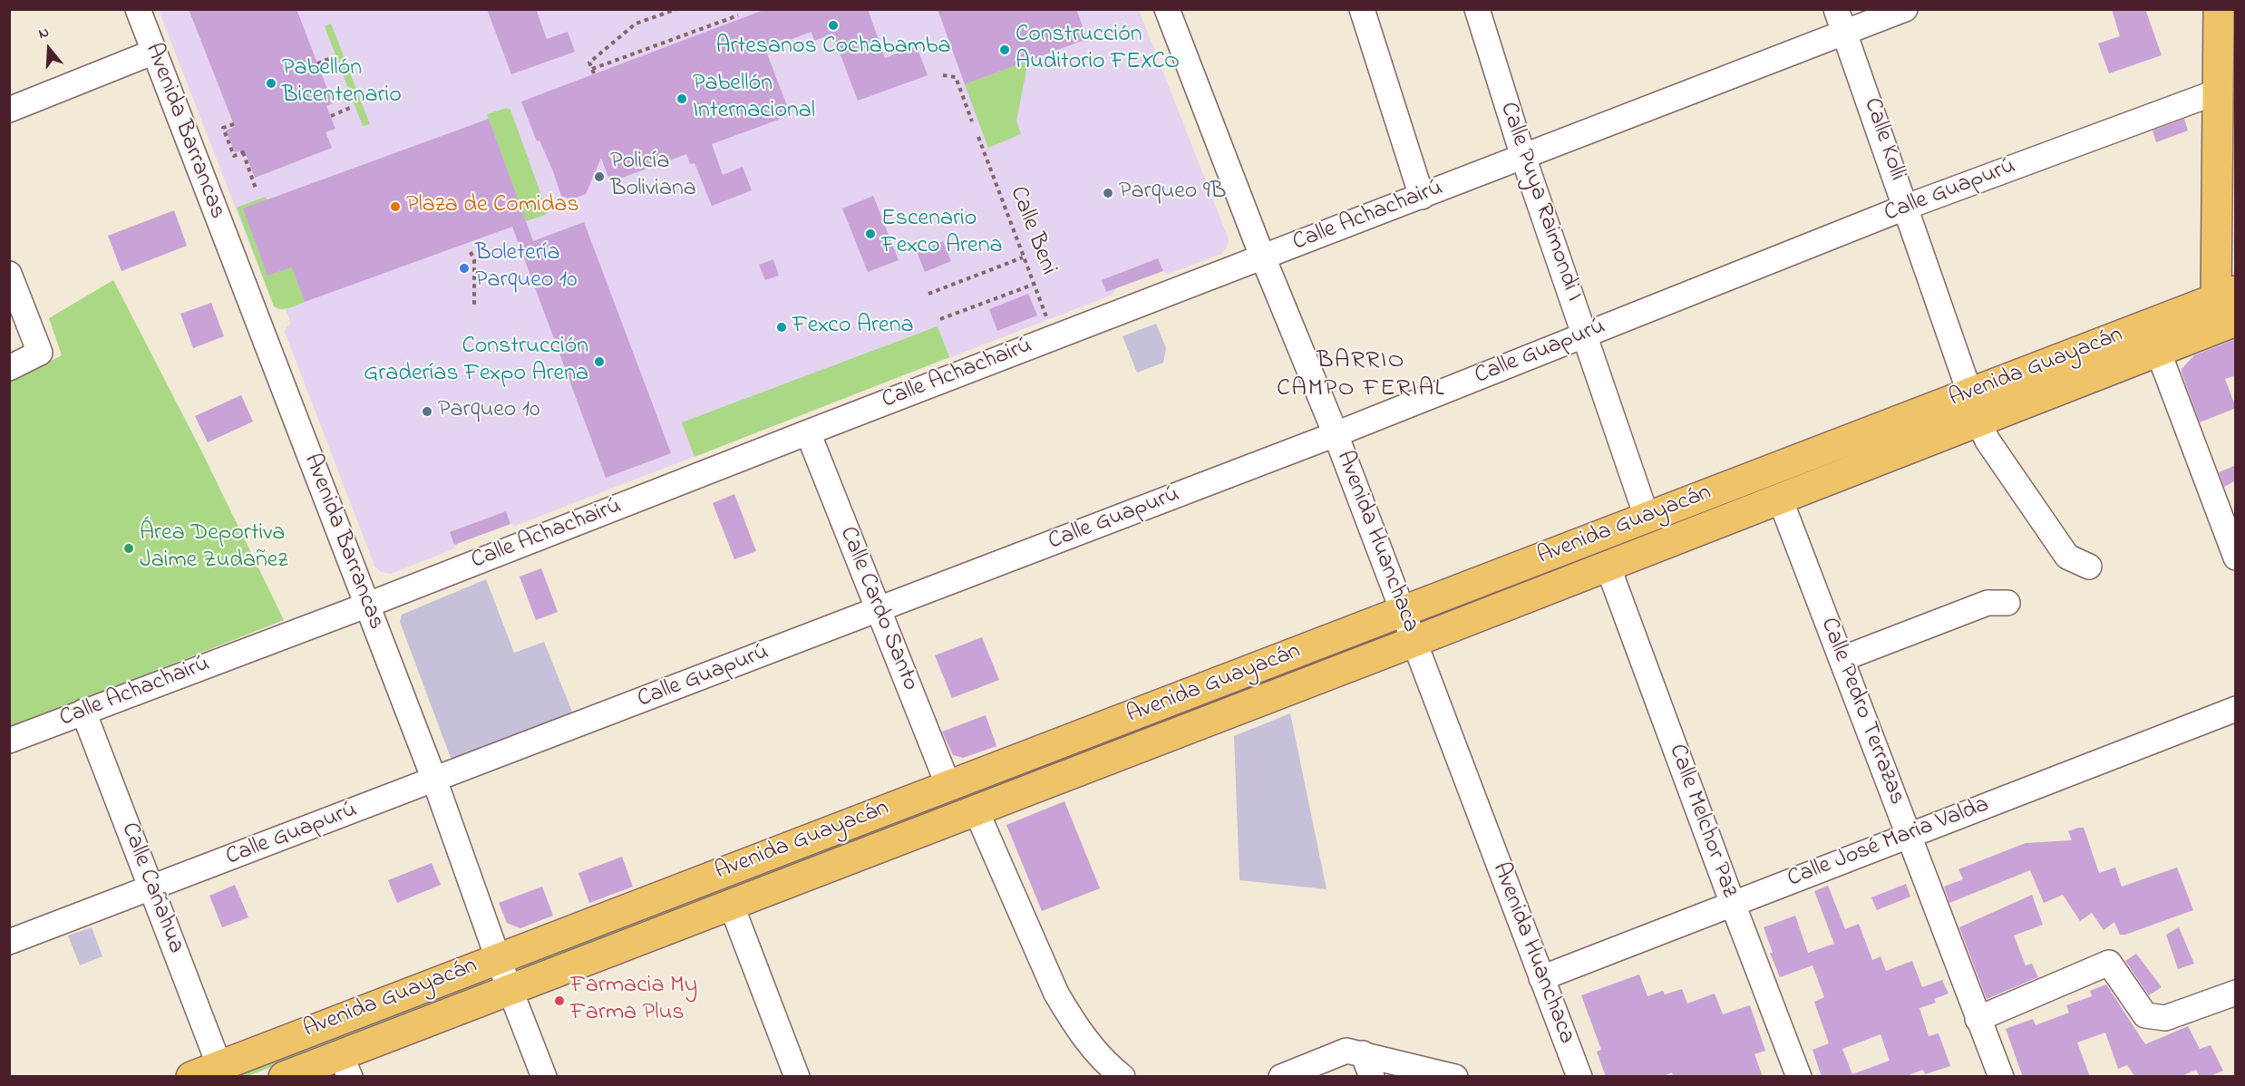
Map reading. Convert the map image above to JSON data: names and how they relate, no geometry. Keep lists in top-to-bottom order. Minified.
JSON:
{"streets":{"main road":["Avenida Guayacán"],"street":["Avenida Barrancas","Calle Kolli","Calle Guapurú","Calle Puya Raimondi I","Calle Achachairú","Avenida Huanchaca","Calle Cardo Santo","Calle Pedro Terrazas","Calle Melchor Paz","Calle José Maria Valda","Calle Cañahua"],"path":["Calle Beni"]},"crossings":[["Avenida Barrancas","Calle Guapurú"],["Avenida Barrancas","Calle Achachairú"],["Avenida Barrancas","Avenida Guayacán"],["Calle Kolli","Calle Guapurú"],["Calle Kolli","Calle Achachairú"],["Calle Kolli","Avenida Guayacán"],["Calle Guapurú","Calle Puya Raimondi I"],["Calle Guapurú","Avenida Huanchaca"],["Calle Guapurú","Calle Cardo Santo"],["Calle Guapurú","Calle Cañahua"],["Calle Puya Raimondi I","Calle Achachairú"],["Calle Puya Raimondi I","Avenida Guayacán"],["Calle Achachairú","Calle Beni"],["Calle Achachairú","Avenida Huanchaca"],["Calle Achachairú","Calle Cardo Santo"],["Calle Achachairú","Calle Cañahua"],["Avenida Guayacán","Avenida Huanchaca"],["Avenida Guayacán","Calle Cardo Santo"],["Avenida Guayacán","Calle Pedro Terrazas"],["Avenida Guayacán","Calle Melchor Paz"],["Avenida Guayacán","Calle Cañahua"],["Avenida Huanchaca","Calle José Maria Valda"],["Calle Pedro Terrazas","Calle José Maria Valda"],["Calle Melchor Paz","Calle José Maria Valda"]],"districts":["BARRIO CAMPO FERIAL"],"places":["Artesanos Cochabamba","Construcción Auditorio FEXCO","Pabellón Bicentenario","Pabellón Internacional","Policía Boliviana","Parqueo 9B","Plaza de Comidas","Escenario Fexco Arena","Boletería Parqueo 10","Fexco Arena","Construcción Graderías Fexpo Arena","Parqueo 10","Área Deportiva Jaime Zudañez","Farmacia My Farma Plus"],"north":"top"}
